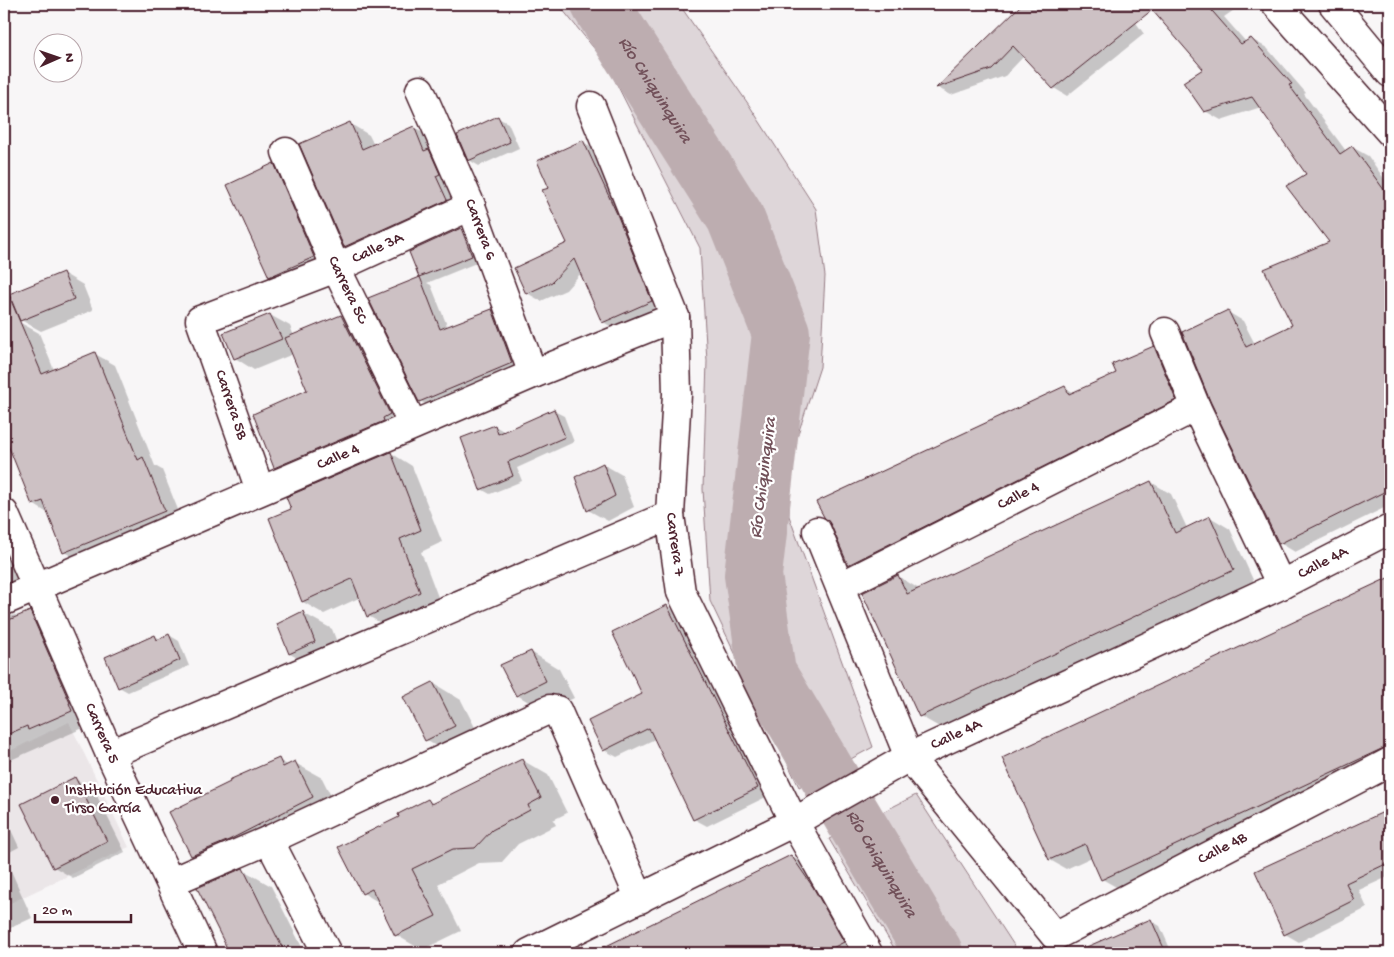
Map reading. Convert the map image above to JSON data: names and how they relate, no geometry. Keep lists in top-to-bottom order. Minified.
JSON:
{"streets":{"street":["Carrera 6","Calle 3A","Carrera 5C","Carrera 5B","Calle 4","Carrera 7","Calle 4A","Carrera 5","Calle 4B"]},"crossings":[["Carrera 6","Calle 3A"],["Carrera 6","Calle 4"],["Calle 3A","Carrera 5C"],["Calle 3A","Carrera 5B"],["Carrera 5C","Calle 4"],["Carrera 5B","Calle 4"],["Calle 4","Carrera 7"],["Calle 4","Carrera 5"],["Carrera 7","Calle 4A"],["Calle 4A","Calle 4B"]],"water":["Río Chiquinquira"],"places":["Institución Educativa Tirso García"],"scale_bar":"20 m","north":"right"}
